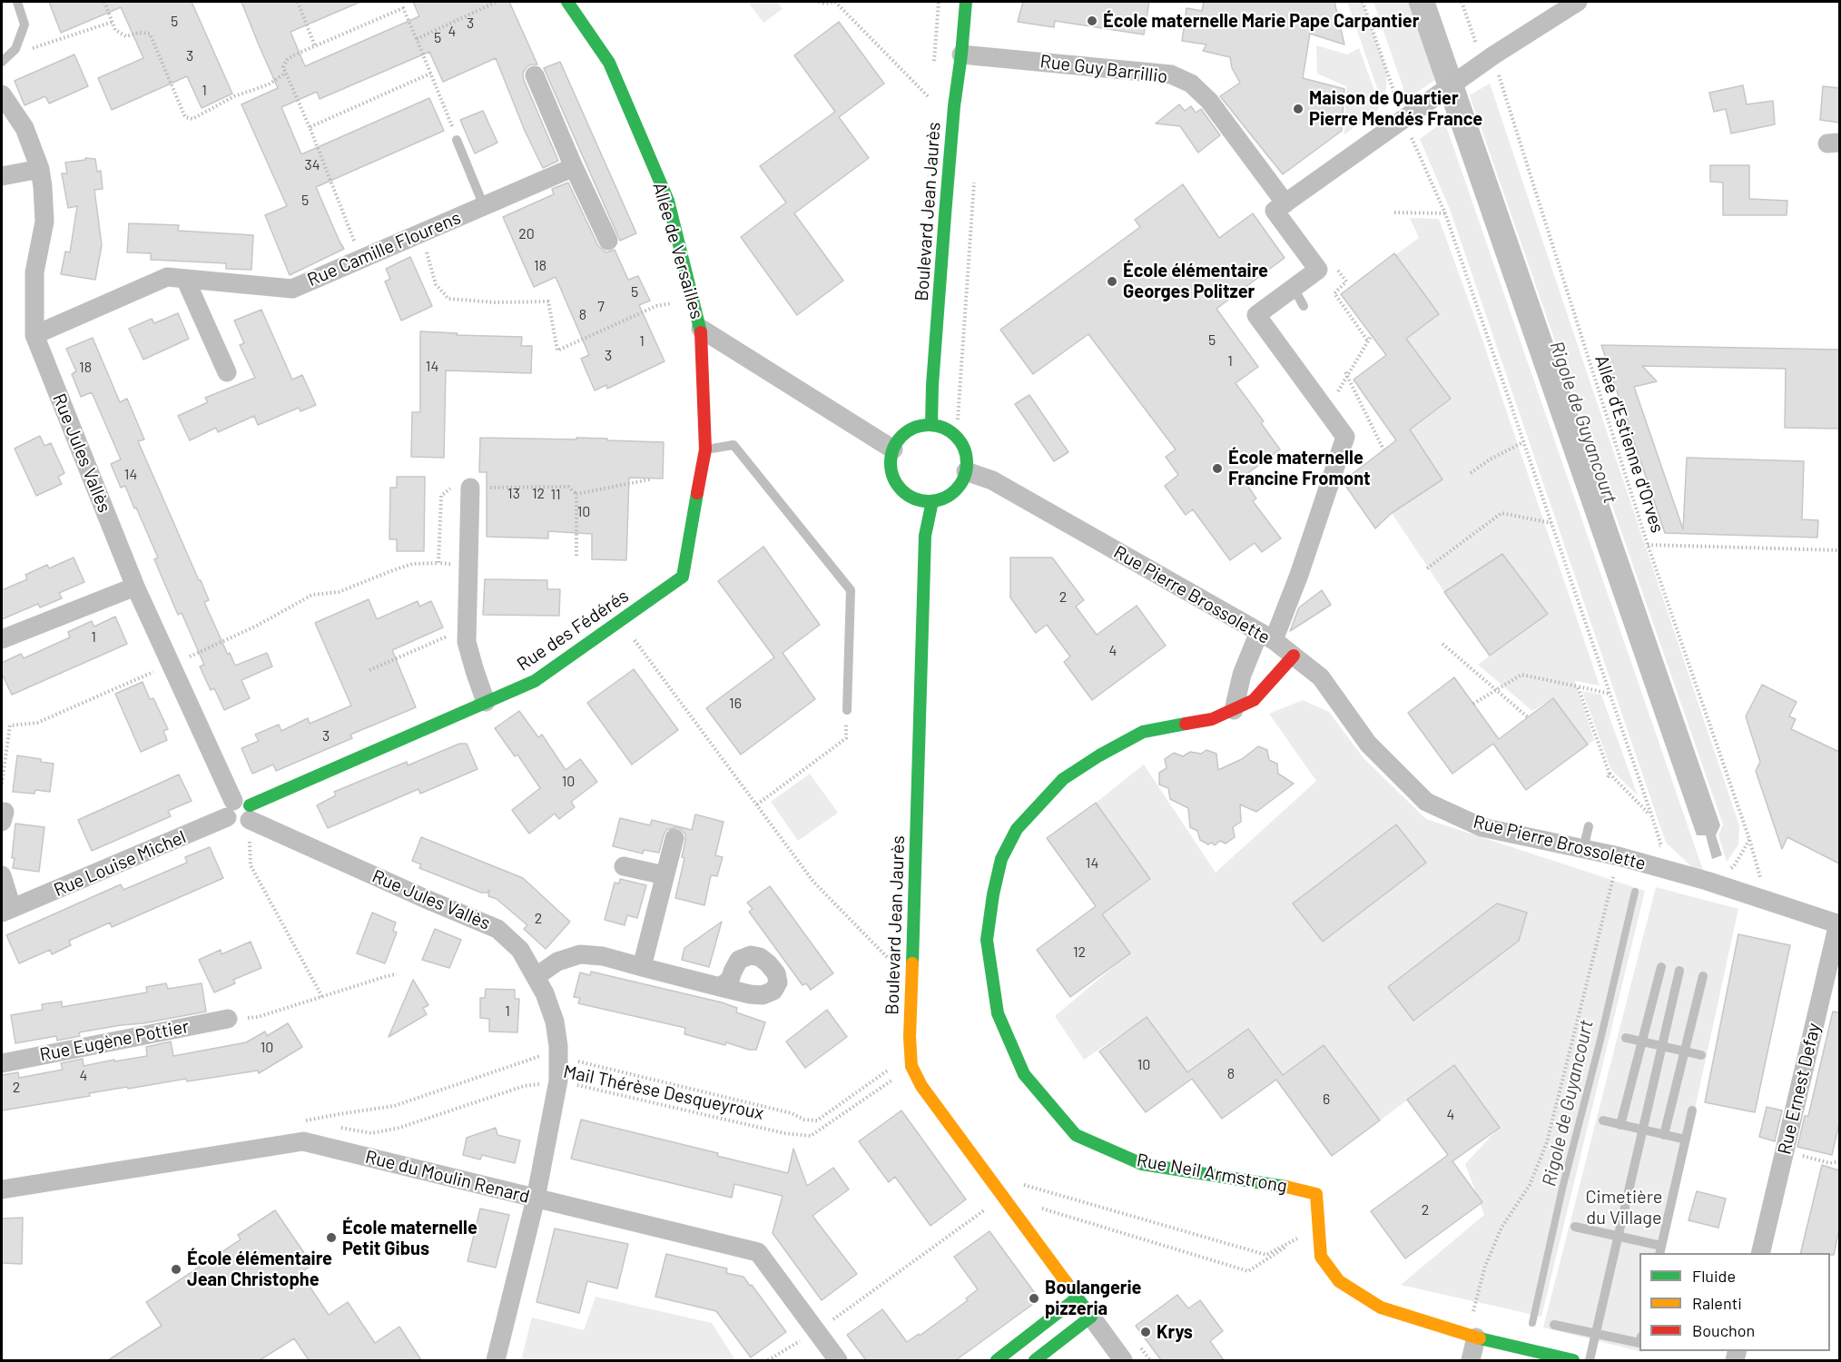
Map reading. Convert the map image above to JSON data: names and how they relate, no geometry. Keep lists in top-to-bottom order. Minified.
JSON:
{"streets":{"street":["Rue Guy Barrillio","Boulevard Jean Jaurès","Rue Camille Flourens","Allée de Versailles","Rue Jules Vallès","Rue Pierre Brossolette","Rue des Fédérés","Rue Louise Michel","Rue Eugène Pottier","Rue Ernest Defay","Rue Neil Armstrong","Rue du Moulin Renard"],"path":["Allée d'Estienne d'Orves","Mail Thérèse Desqueyroux"]},"crossings":[["Rue Guy Barrillio","Boulevard Jean Jaurès"],["Boulevard Jean Jaurès","Allée de Versailles"],["Boulevard Jean Jaurès","Rue Pierre Brossolette"],["Boulevard Jean Jaurès","Mail Thérèse Desqueyroux"],["Rue Camille Flourens","Rue Jules Vallès"],["Allée de Versailles","Rue Pierre Brossolette"],["Allée de Versailles","Rue des Fédérés"],["Allée d'Estienne d'Orves","Rue Pierre Brossolette"],["Rue Jules Vallès","Rue des Fédérés"],["Rue Jules Vallès","Rue Louise Michel"],["Rue Jules Vallès","Mail Thérèse Desqueyroux"],["Rue Jules Vallès","Rue du Moulin Renard"],["Rue Pierre Brossolette","Rue Ernest Defay"],["Rue Pierre Brossolette","Rue Neil Armstrong"],["Rue des Fédérés","Rue Louise Michel"]],"water":["Rigole de Guyancourt"],"parks":["Cimetière du Village"],"places":["École maternelle Marie Pape Carpantier","Maison de Quartier Pierre Mendés France","École élémentaire Georges Politzer","École maternelle Francine Fromont","École maternelle Petit Gibus","École élémentaire Jean Christophe","Boulangerie pizzeria","Krys"],"house_numbers":["5","3","4","5","3","1","34","5","20","18","5","7","8","5","1","3","1","14","18","14","13","12","11","10","2","1","4","16","3","10","14","2","12","1","10","10","8","4","2","6","4","2"],"legend":["Fluide","Ralenti","Bouchon"]}
